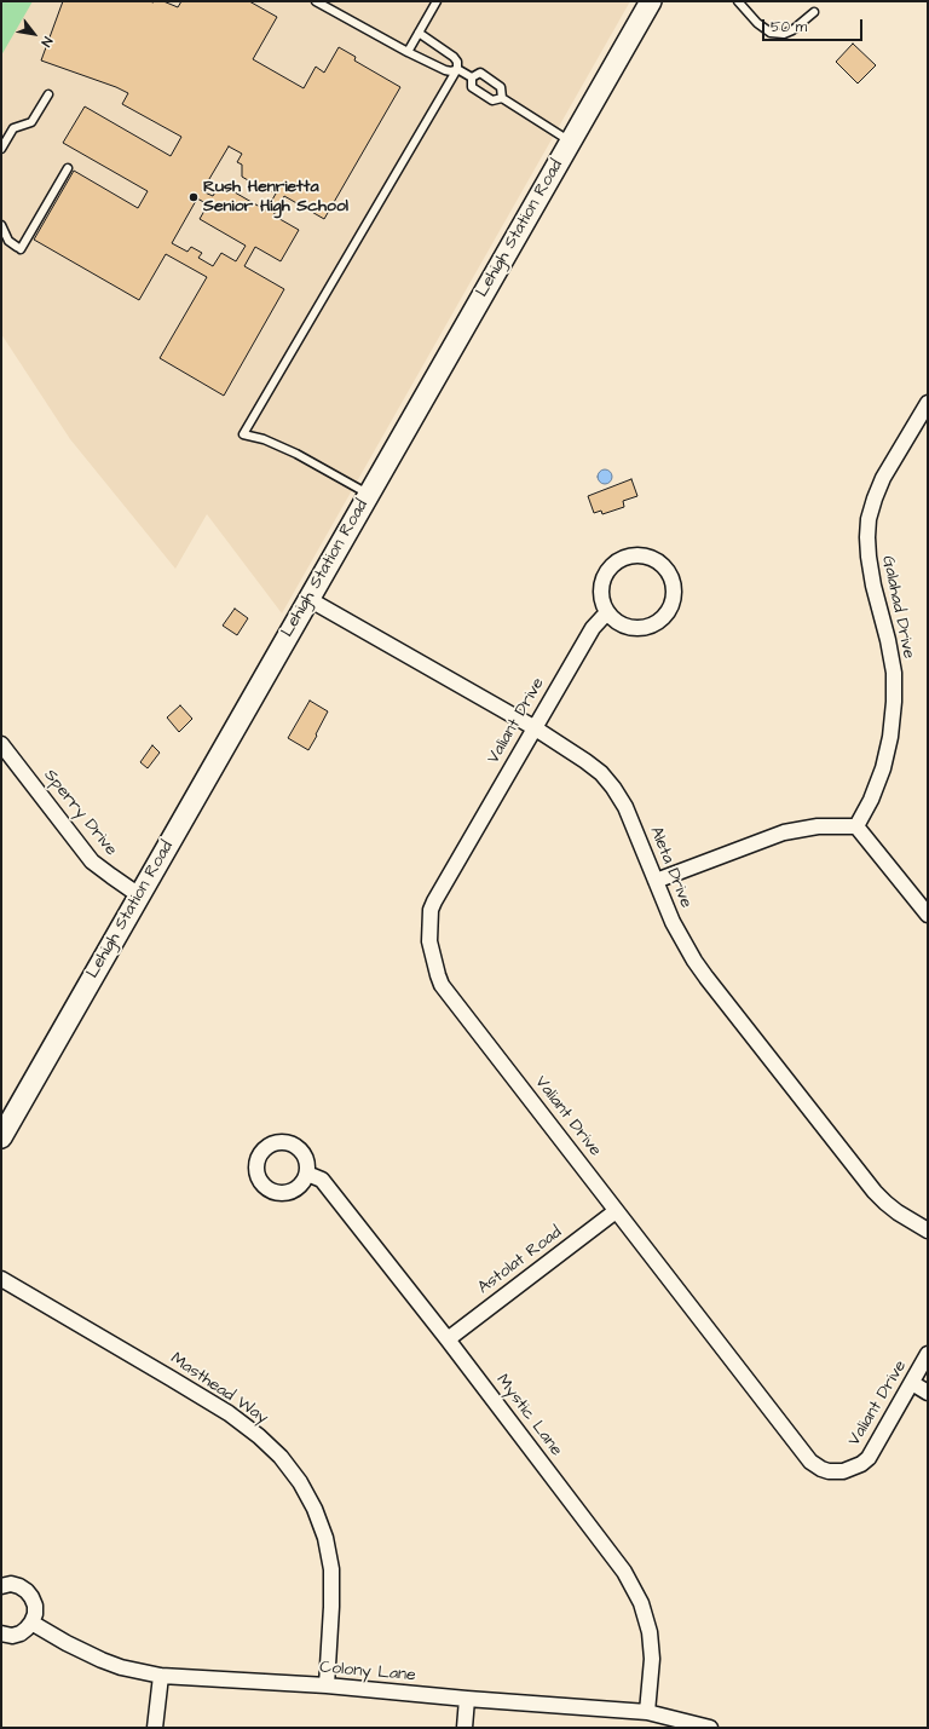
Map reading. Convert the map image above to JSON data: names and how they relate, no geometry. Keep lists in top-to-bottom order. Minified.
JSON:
{"streets":{"main road":["Lehigh Station Road"],"street":["Galahad Drive","Valiant Drive","Sperry Drive","Aleta Drive","Astolat Road","Masthead Way","Mystic Lane","Colony Lane"]},"crossings":[["Lehigh Station Road","Sperry Drive"],["Lehigh Station Road","Aleta Drive"],["Valiant Drive","Aleta Drive"],["Valiant Drive","Astolat Road"],["Astolat Road","Mystic Lane"],["Masthead Way","Colony Lane"],["Mystic Lane","Colony Lane"]],"places":["Rush Henrietta Senior High School"],"scale_bar":"50 m","north":"bottom right"}
